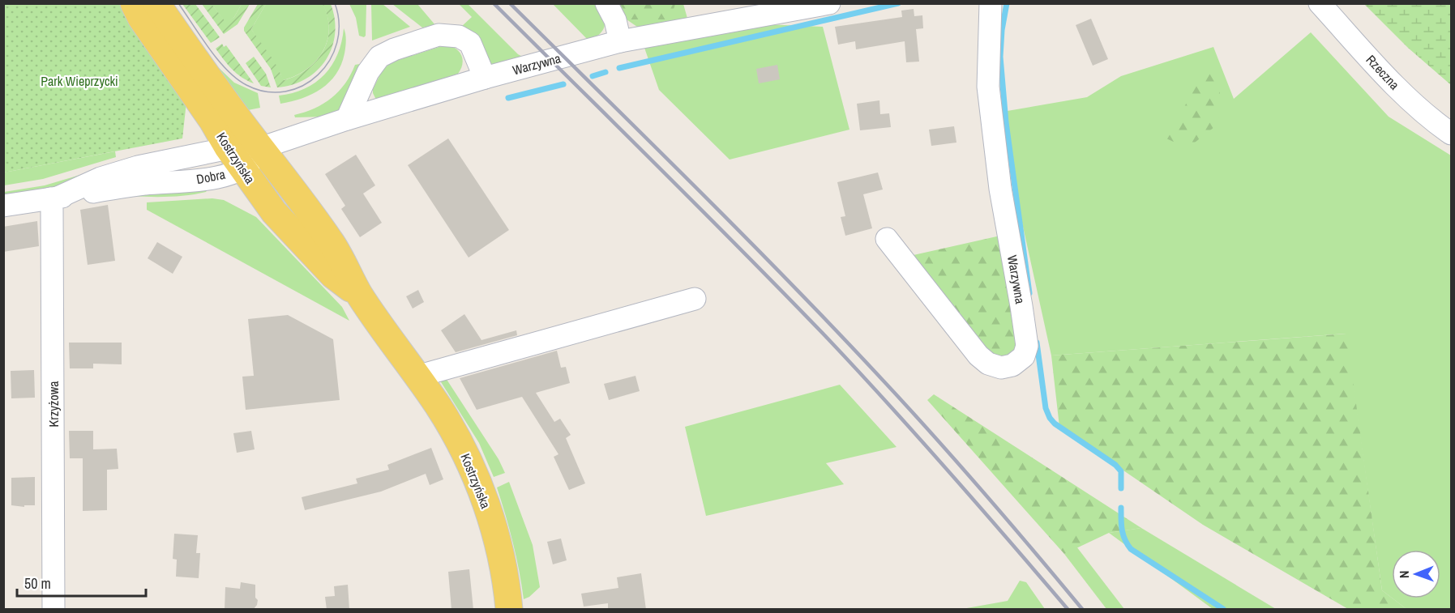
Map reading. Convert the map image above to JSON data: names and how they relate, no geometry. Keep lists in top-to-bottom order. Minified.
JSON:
{"streets":{"main road":["Kostrzyńska"],"street":["Warzywna","Rzeczna","Dobra","Krzyżowa"]},"crossings":[["Warzywna","Kostrzyńska"],["Warzywna","Dobra"],["Kostrzyńska","Dobra"],["Dobra","Krzyżowa"]],"parks":["Park Wieprzycki"],"scale_bar":"50 m","north":"left"}
